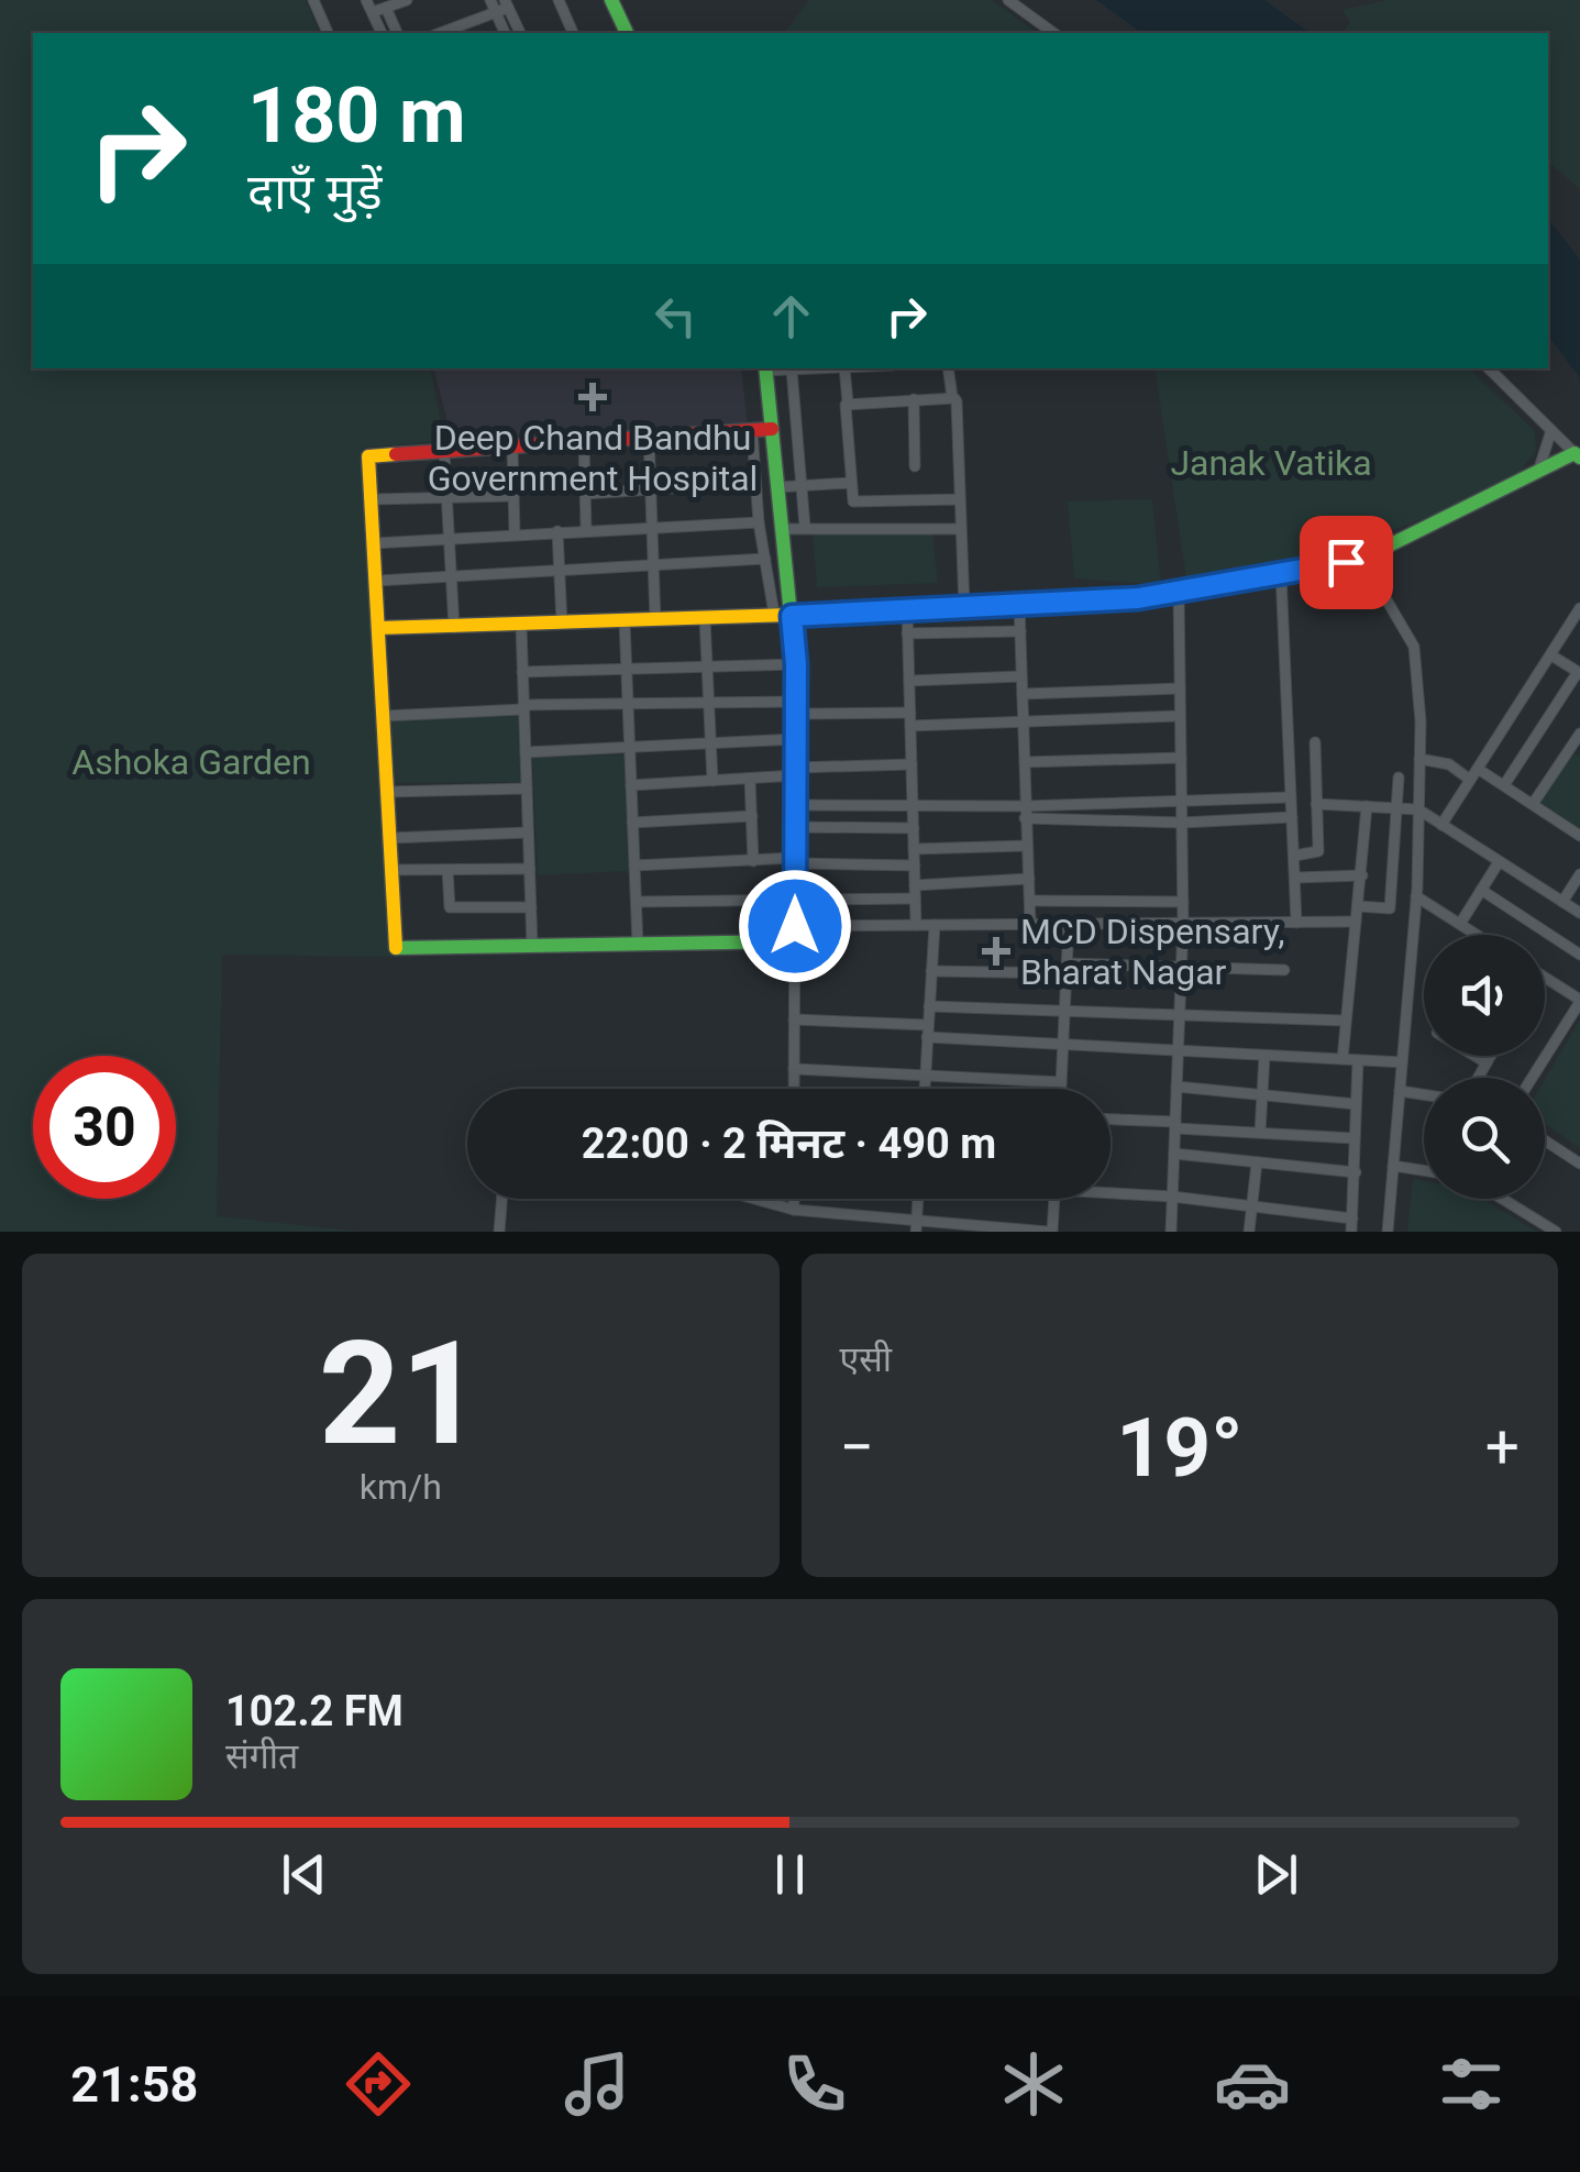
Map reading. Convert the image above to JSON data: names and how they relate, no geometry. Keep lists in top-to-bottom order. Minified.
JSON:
{"parks":["Janak Vatika","Ashoka Garden"],"places":{"health":["Deep Chand Bandhu Government Hospital","MCD Dispensary, Bharat Nagar"]},"page":{"turn":["180 m","दाएँ मुड़ें"],"limit":"30","trip":"22:00 · 2 मिनट · 490 m","tile":[["21","km/h"],"एसी"],"heat":["−","19°","+"],"song":["102.2 FM","संगीत"],"tabs":"21:58"}}
